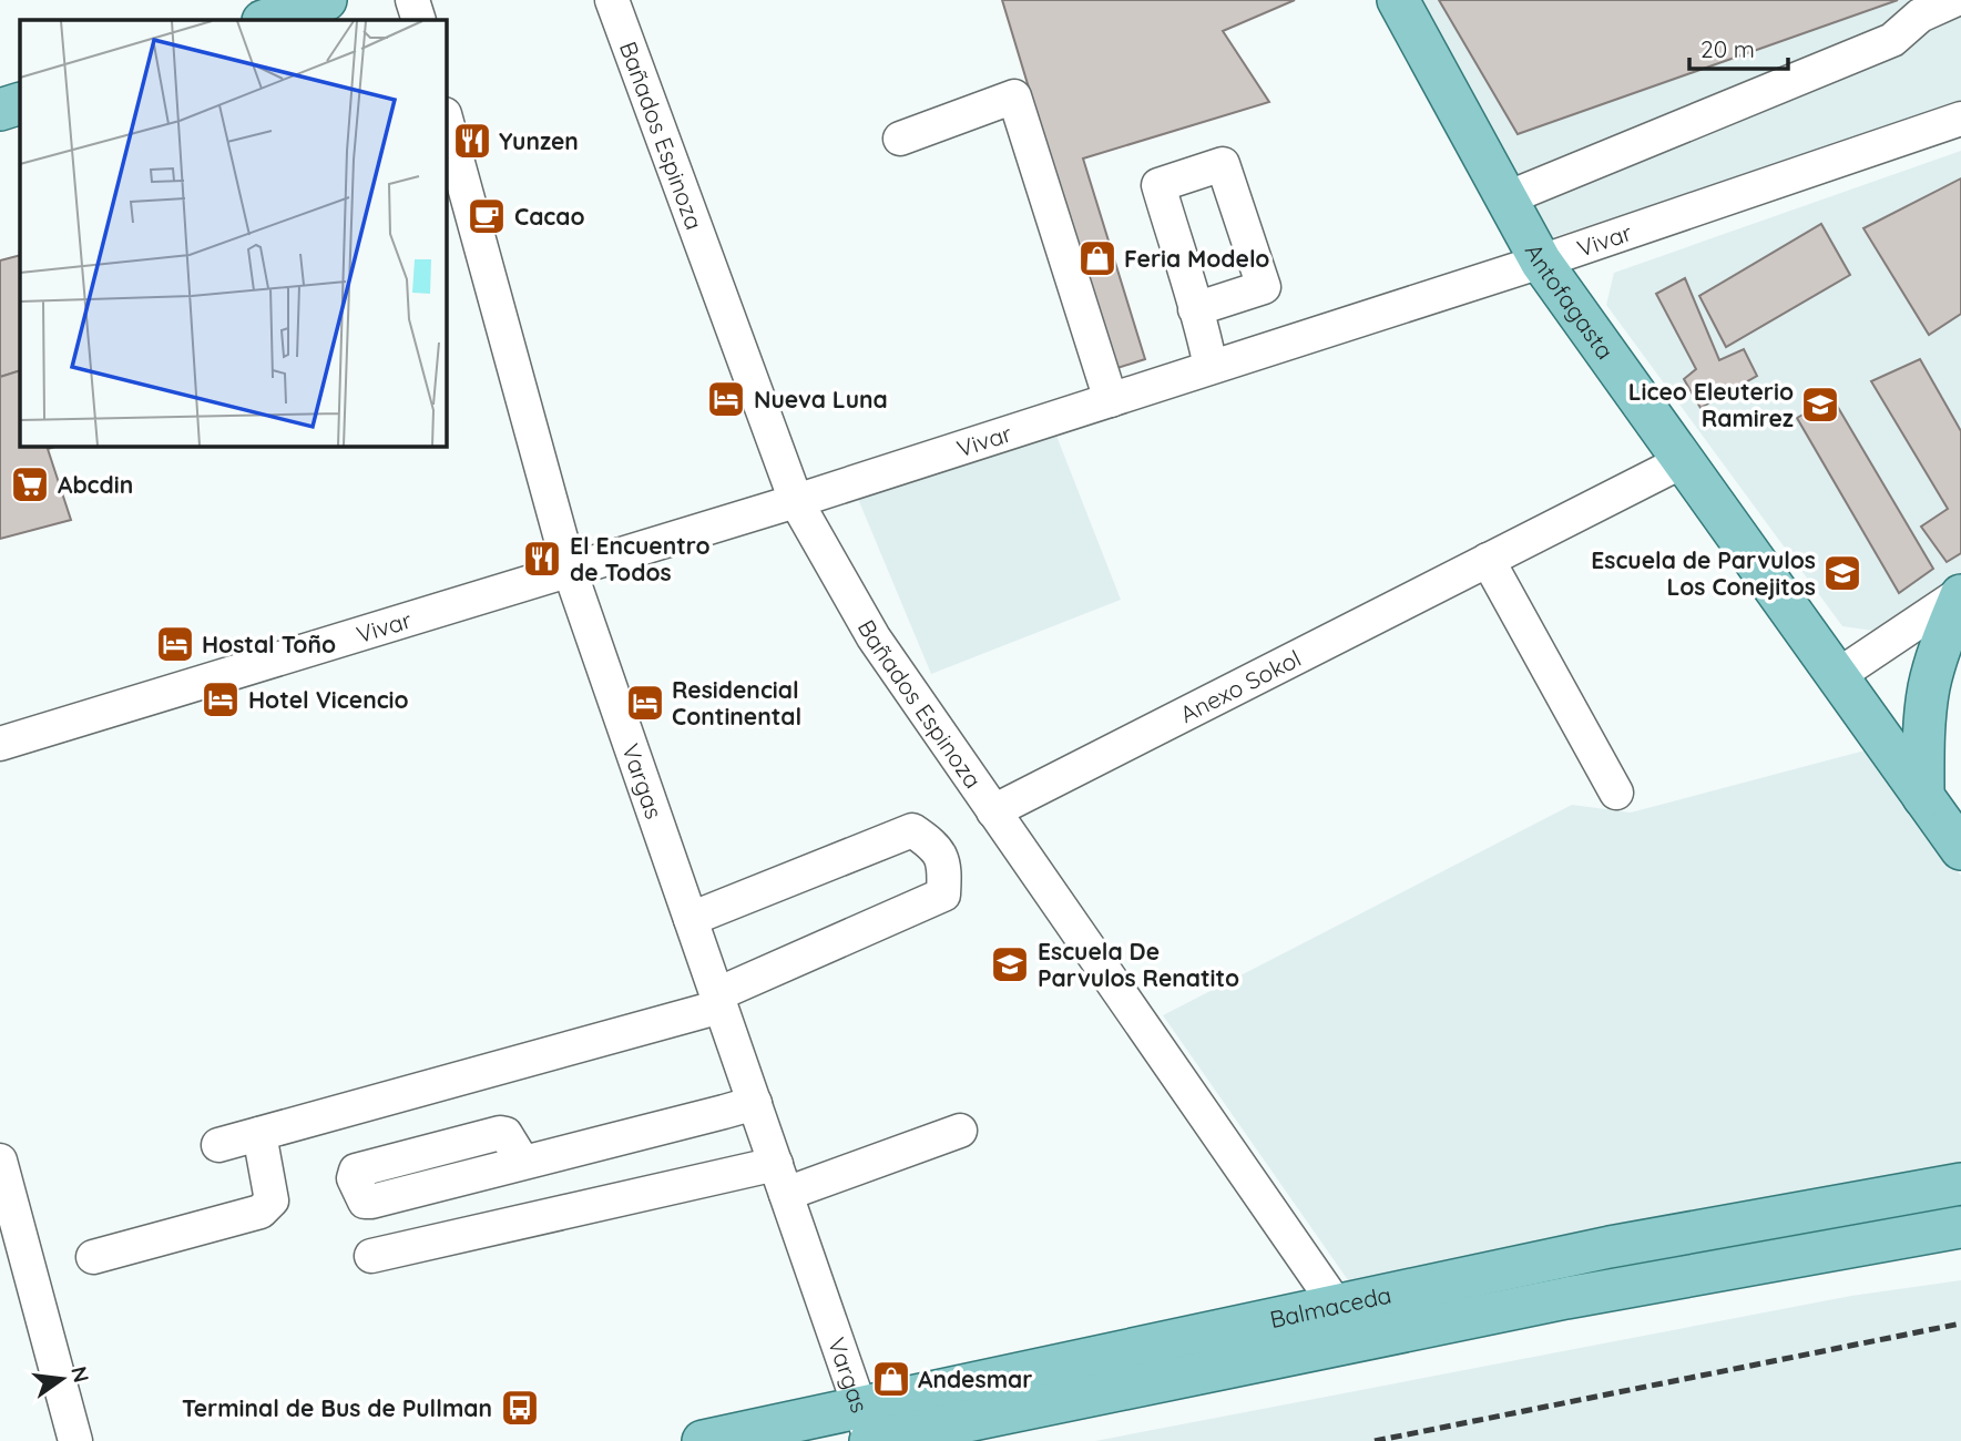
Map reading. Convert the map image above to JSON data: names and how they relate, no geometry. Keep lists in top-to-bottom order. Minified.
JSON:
{"streets":{"main road":["Antofagasta","Balmaceda"],"street":["Bañados Espinoza","Vivar","Anexo Sokol","Vargas"]},"crossings":[["Bañados Espinoza","Vivar"],["Bañados Espinoza","Anexo Sokol"],["Bañados Espinoza","Balmaceda"],["Vivar","Antofagasta"],["Vivar","Vargas"],["Antofagasta","Anexo Sokol"],["Vargas","Balmaceda"]],"places":{"restaurant":["Yunzen","El Encuentro de Todos"],"cafe":["Cacao"],"shop":["Feria Modelo","Andesmar"],"hotel":["Nueva Luna","Hostal Toño","Hotel Vicencio","Residencial Continental"],"school or university":["Liceo Eleuterio Ramirez","Escuela de Parvulos Los Conejitos","Escuela De Parvulos Renatito"],"supermarket":["Abcdin"],"bus stop":["Terminal de Bus de Pullman"]},"scale_bar":"20 m","north":"right"}
